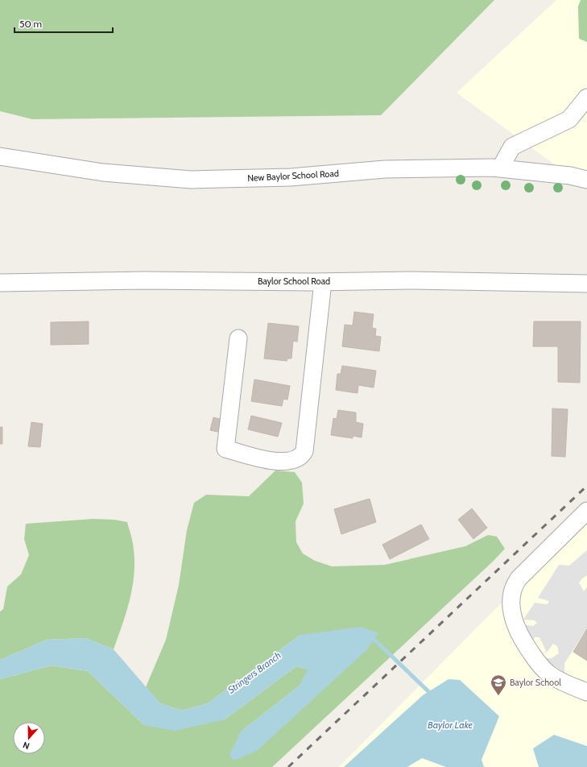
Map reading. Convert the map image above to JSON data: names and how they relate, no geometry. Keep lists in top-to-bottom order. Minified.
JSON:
{"streets":{"street":["New Baylor School Road","Baylor School Road"]},"water":["Stringers Branch","Baylor Lake"],"places":{"school or university":["Baylor School"]},"scale_bar":"50 m","north":"bottom"}
